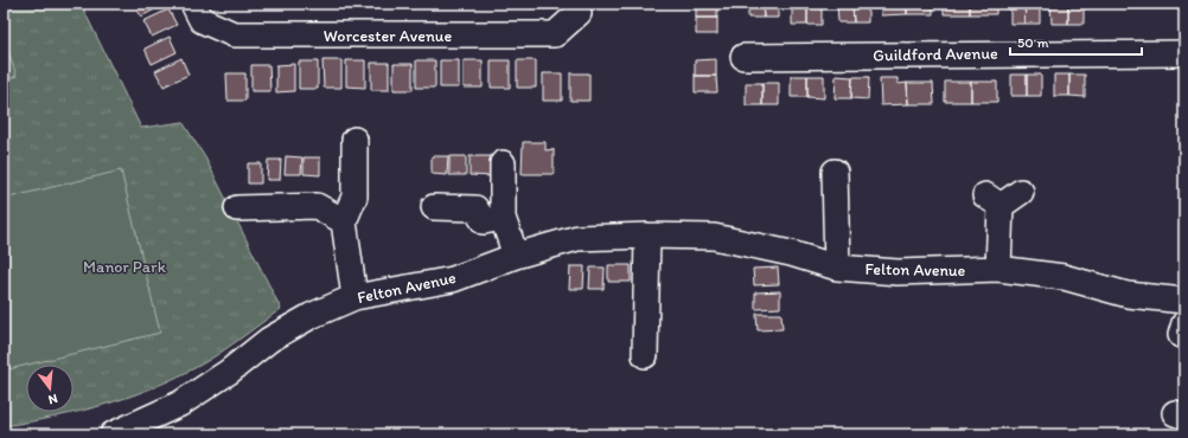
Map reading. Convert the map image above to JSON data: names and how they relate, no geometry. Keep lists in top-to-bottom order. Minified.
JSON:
{"streets":{"street":["Worcester Avenue","Guildford Avenue","Felton Avenue"]},"parks":["Manor Park"],"scale_bar":"50 m","north":"bottom"}
